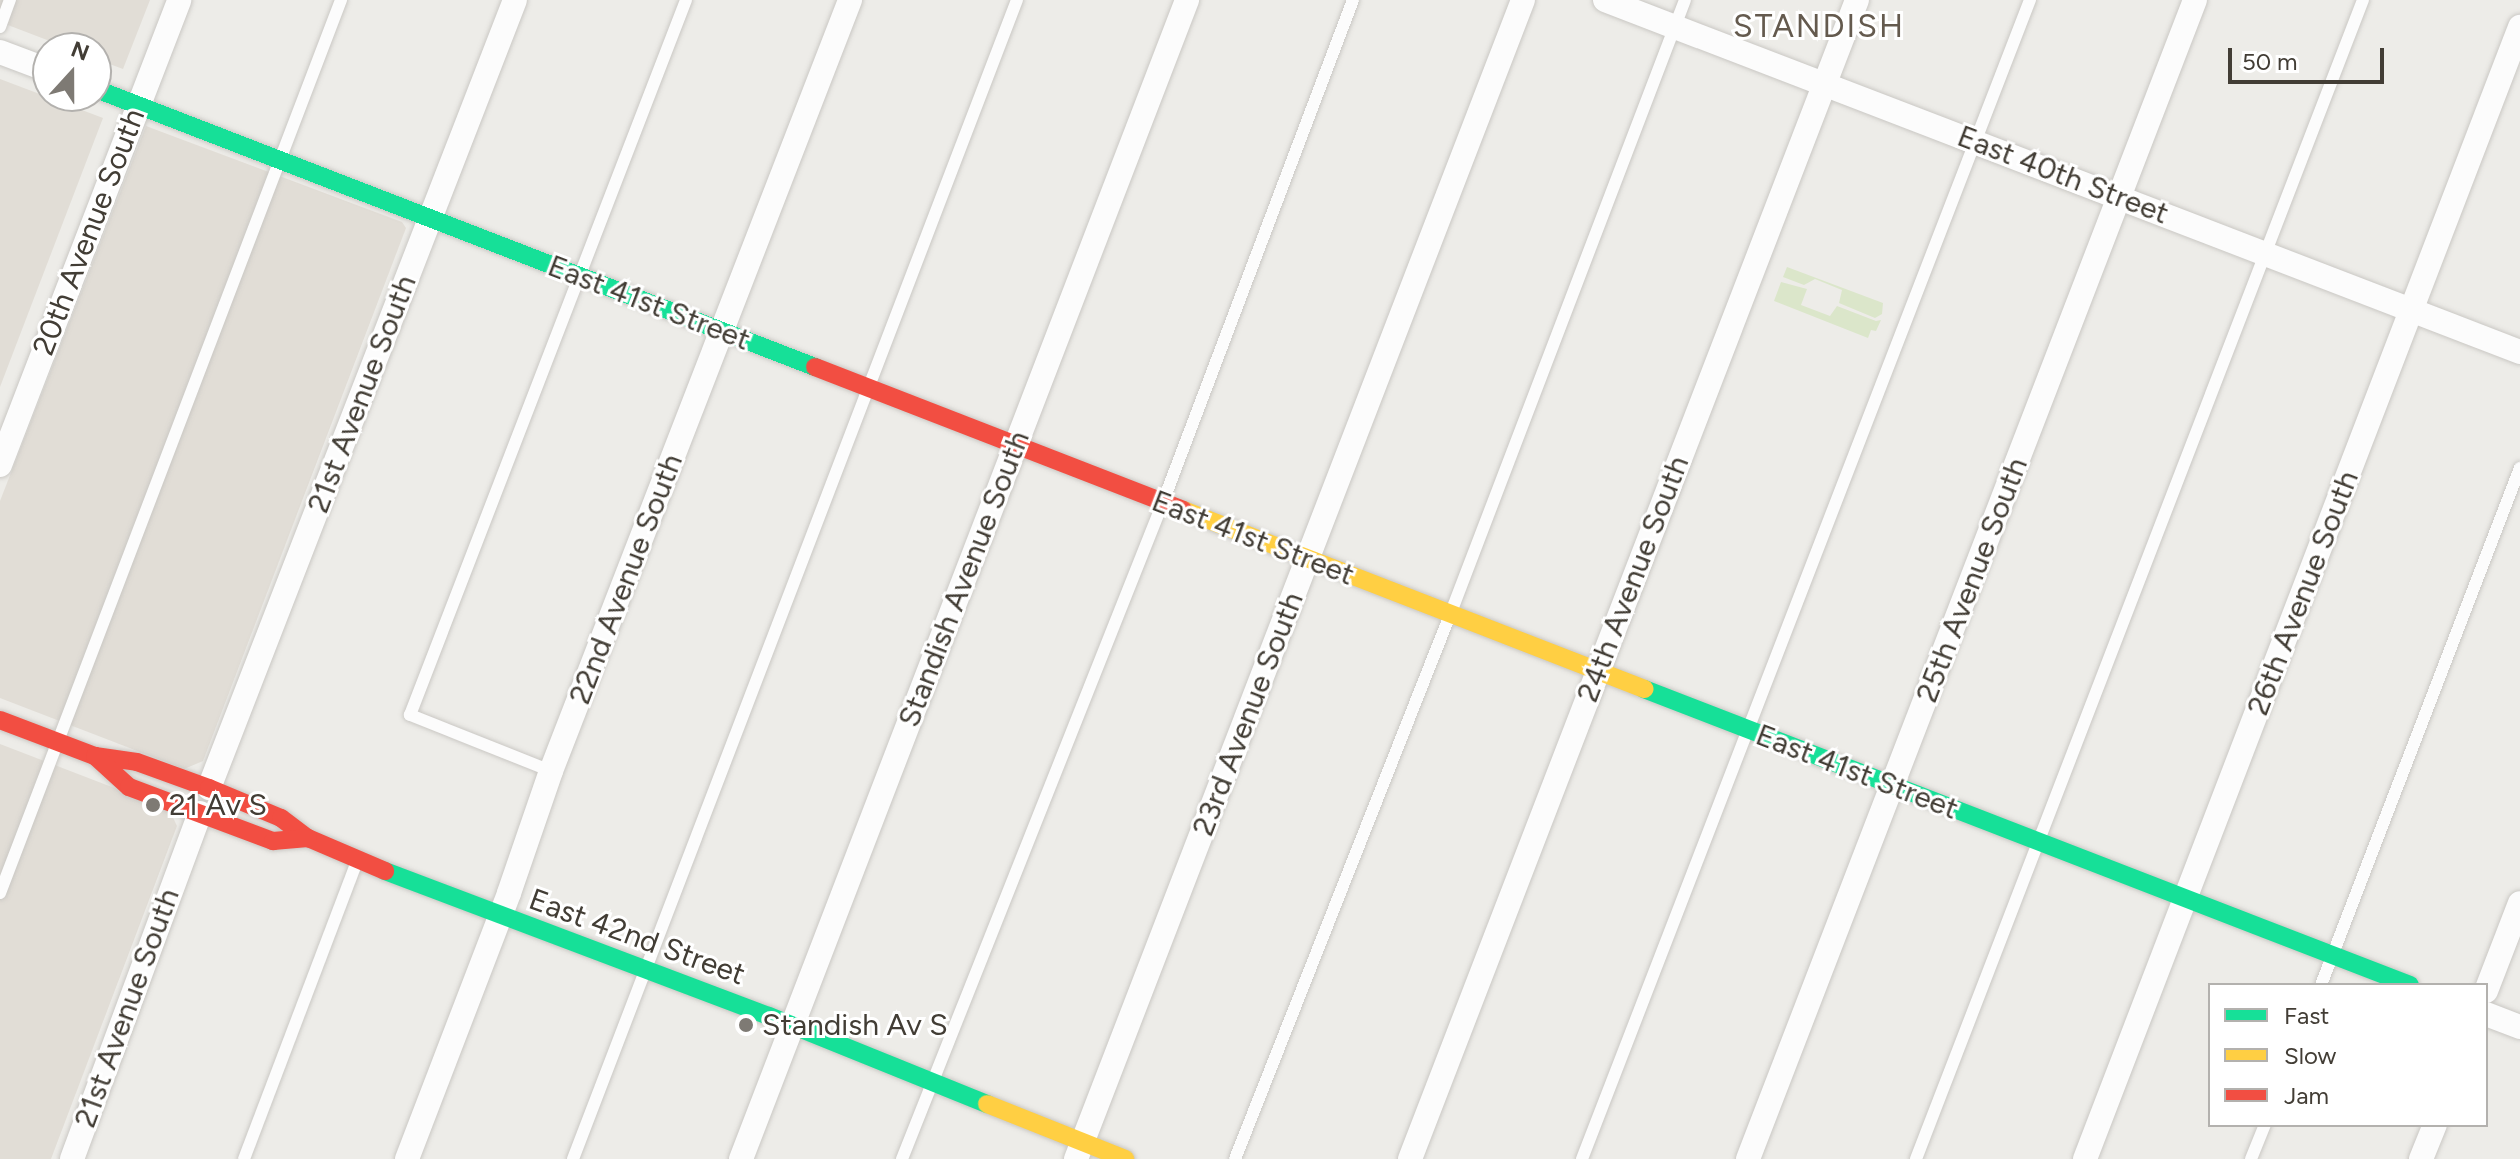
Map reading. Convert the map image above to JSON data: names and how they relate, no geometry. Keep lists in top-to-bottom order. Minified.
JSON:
{"streets":{"street":["East 40th Street","20th Avenue South","East 41st Street","21st Avenue South","22nd Avenue South","Standish Avenue South","24th Avenue South","25th Avenue South","26th Avenue South","23rd Avenue South","East 42nd Street"]},"crossings":[["East 40th Street","24th Avenue South"],["East 40th Street","25th Avenue South"],["East 40th Street","26th Avenue South"],["20th Avenue South","East 41st Street"],["East 41st Street","21st Avenue South"],["East 41st Street","22nd Avenue South"],["East 41st Street","Standish Avenue South"],["East 41st Street","24th Avenue South"],["East 41st Street","25th Avenue South"],["East 41st Street","26th Avenue South"],["East 41st Street","23rd Avenue South"],["21st Avenue South","East 42nd Street"],["22nd Avenue South","East 42nd Street"],["Standish Avenue South","East 42nd Street"],["23rd Avenue South","East 42nd Street"]],"districts":["STANDISH"],"places":["21 Av S","Standish Av S"],"legend":["Fast","Slow","Jam"],"scale_bar":"50 m","north":"top"}
